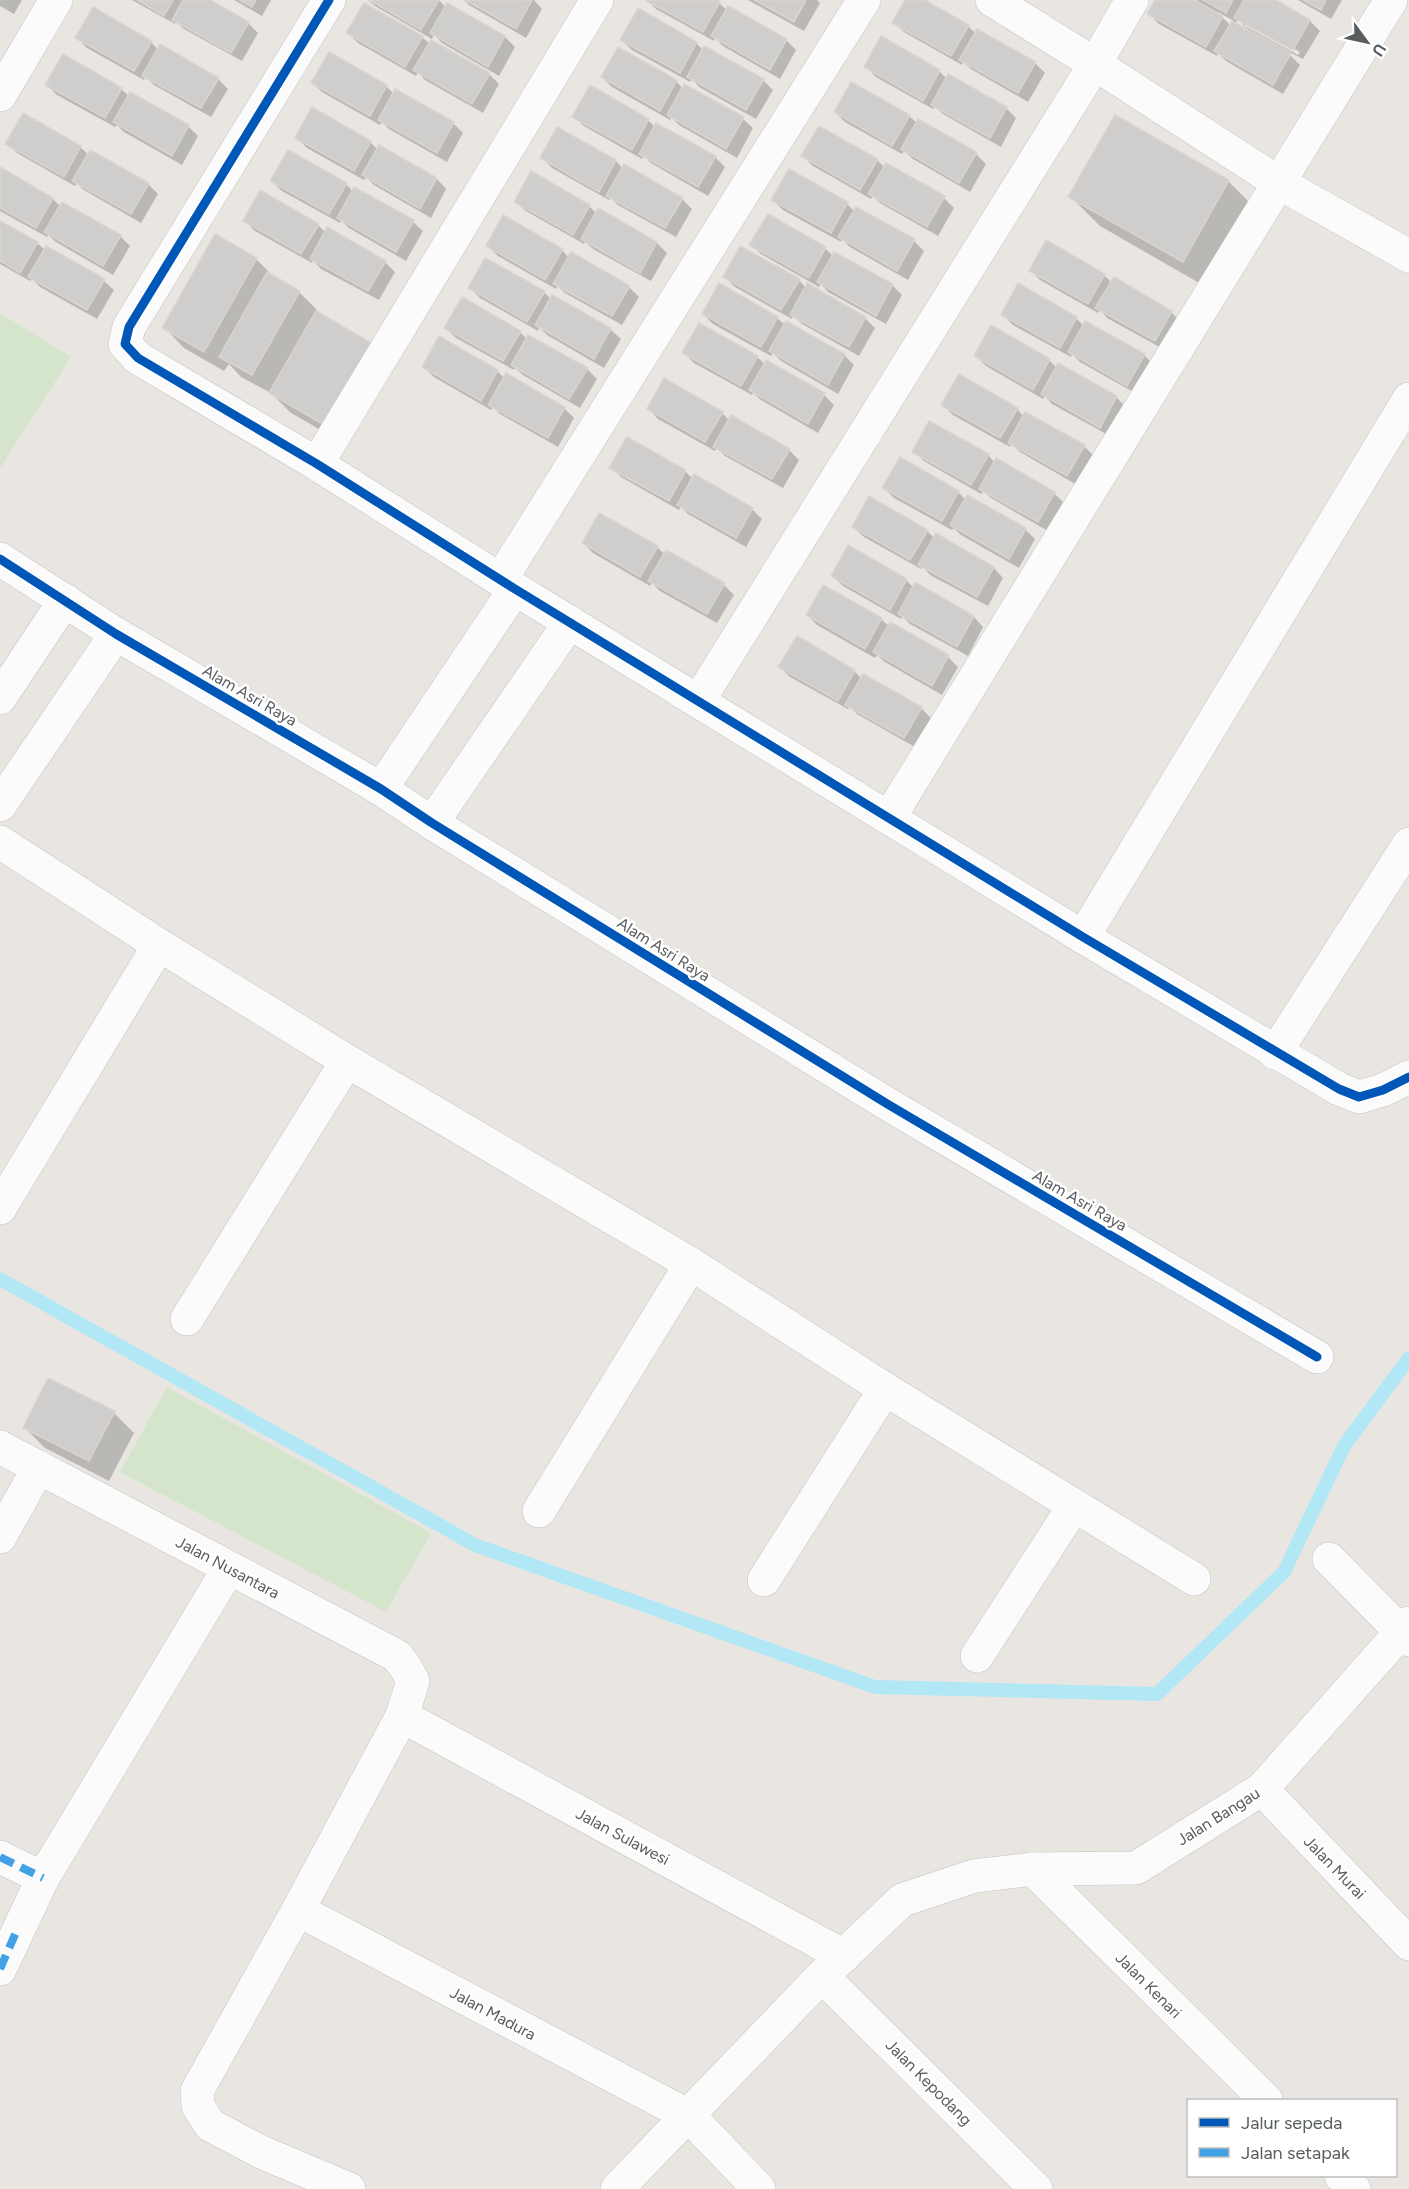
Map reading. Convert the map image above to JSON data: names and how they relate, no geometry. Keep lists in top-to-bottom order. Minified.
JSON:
{"streets":{"street":["Alam Asri Raya","Jalan Nusantara","Jalan Bangau","Jalan Sulawesi","Jalan Murai","Jalan Kenari","Jalan Madura","Jalan Kepodang"]},"crossings":[["Jalan Nusantara","Jalan Sulawesi"],["Jalan Bangau","Jalan Sulawesi"],["Jalan Bangau","Jalan Murai"],["Jalan Bangau","Jalan Kenari"],["Jalan Bangau","Jalan Madura"],["Jalan Bangau","Jalan Kepodang"],["Jalan Sulawesi","Jalan Kepodang"]],"legend":["Jalur sepeda","Jalan setapak"],"north":"bottom right"}
